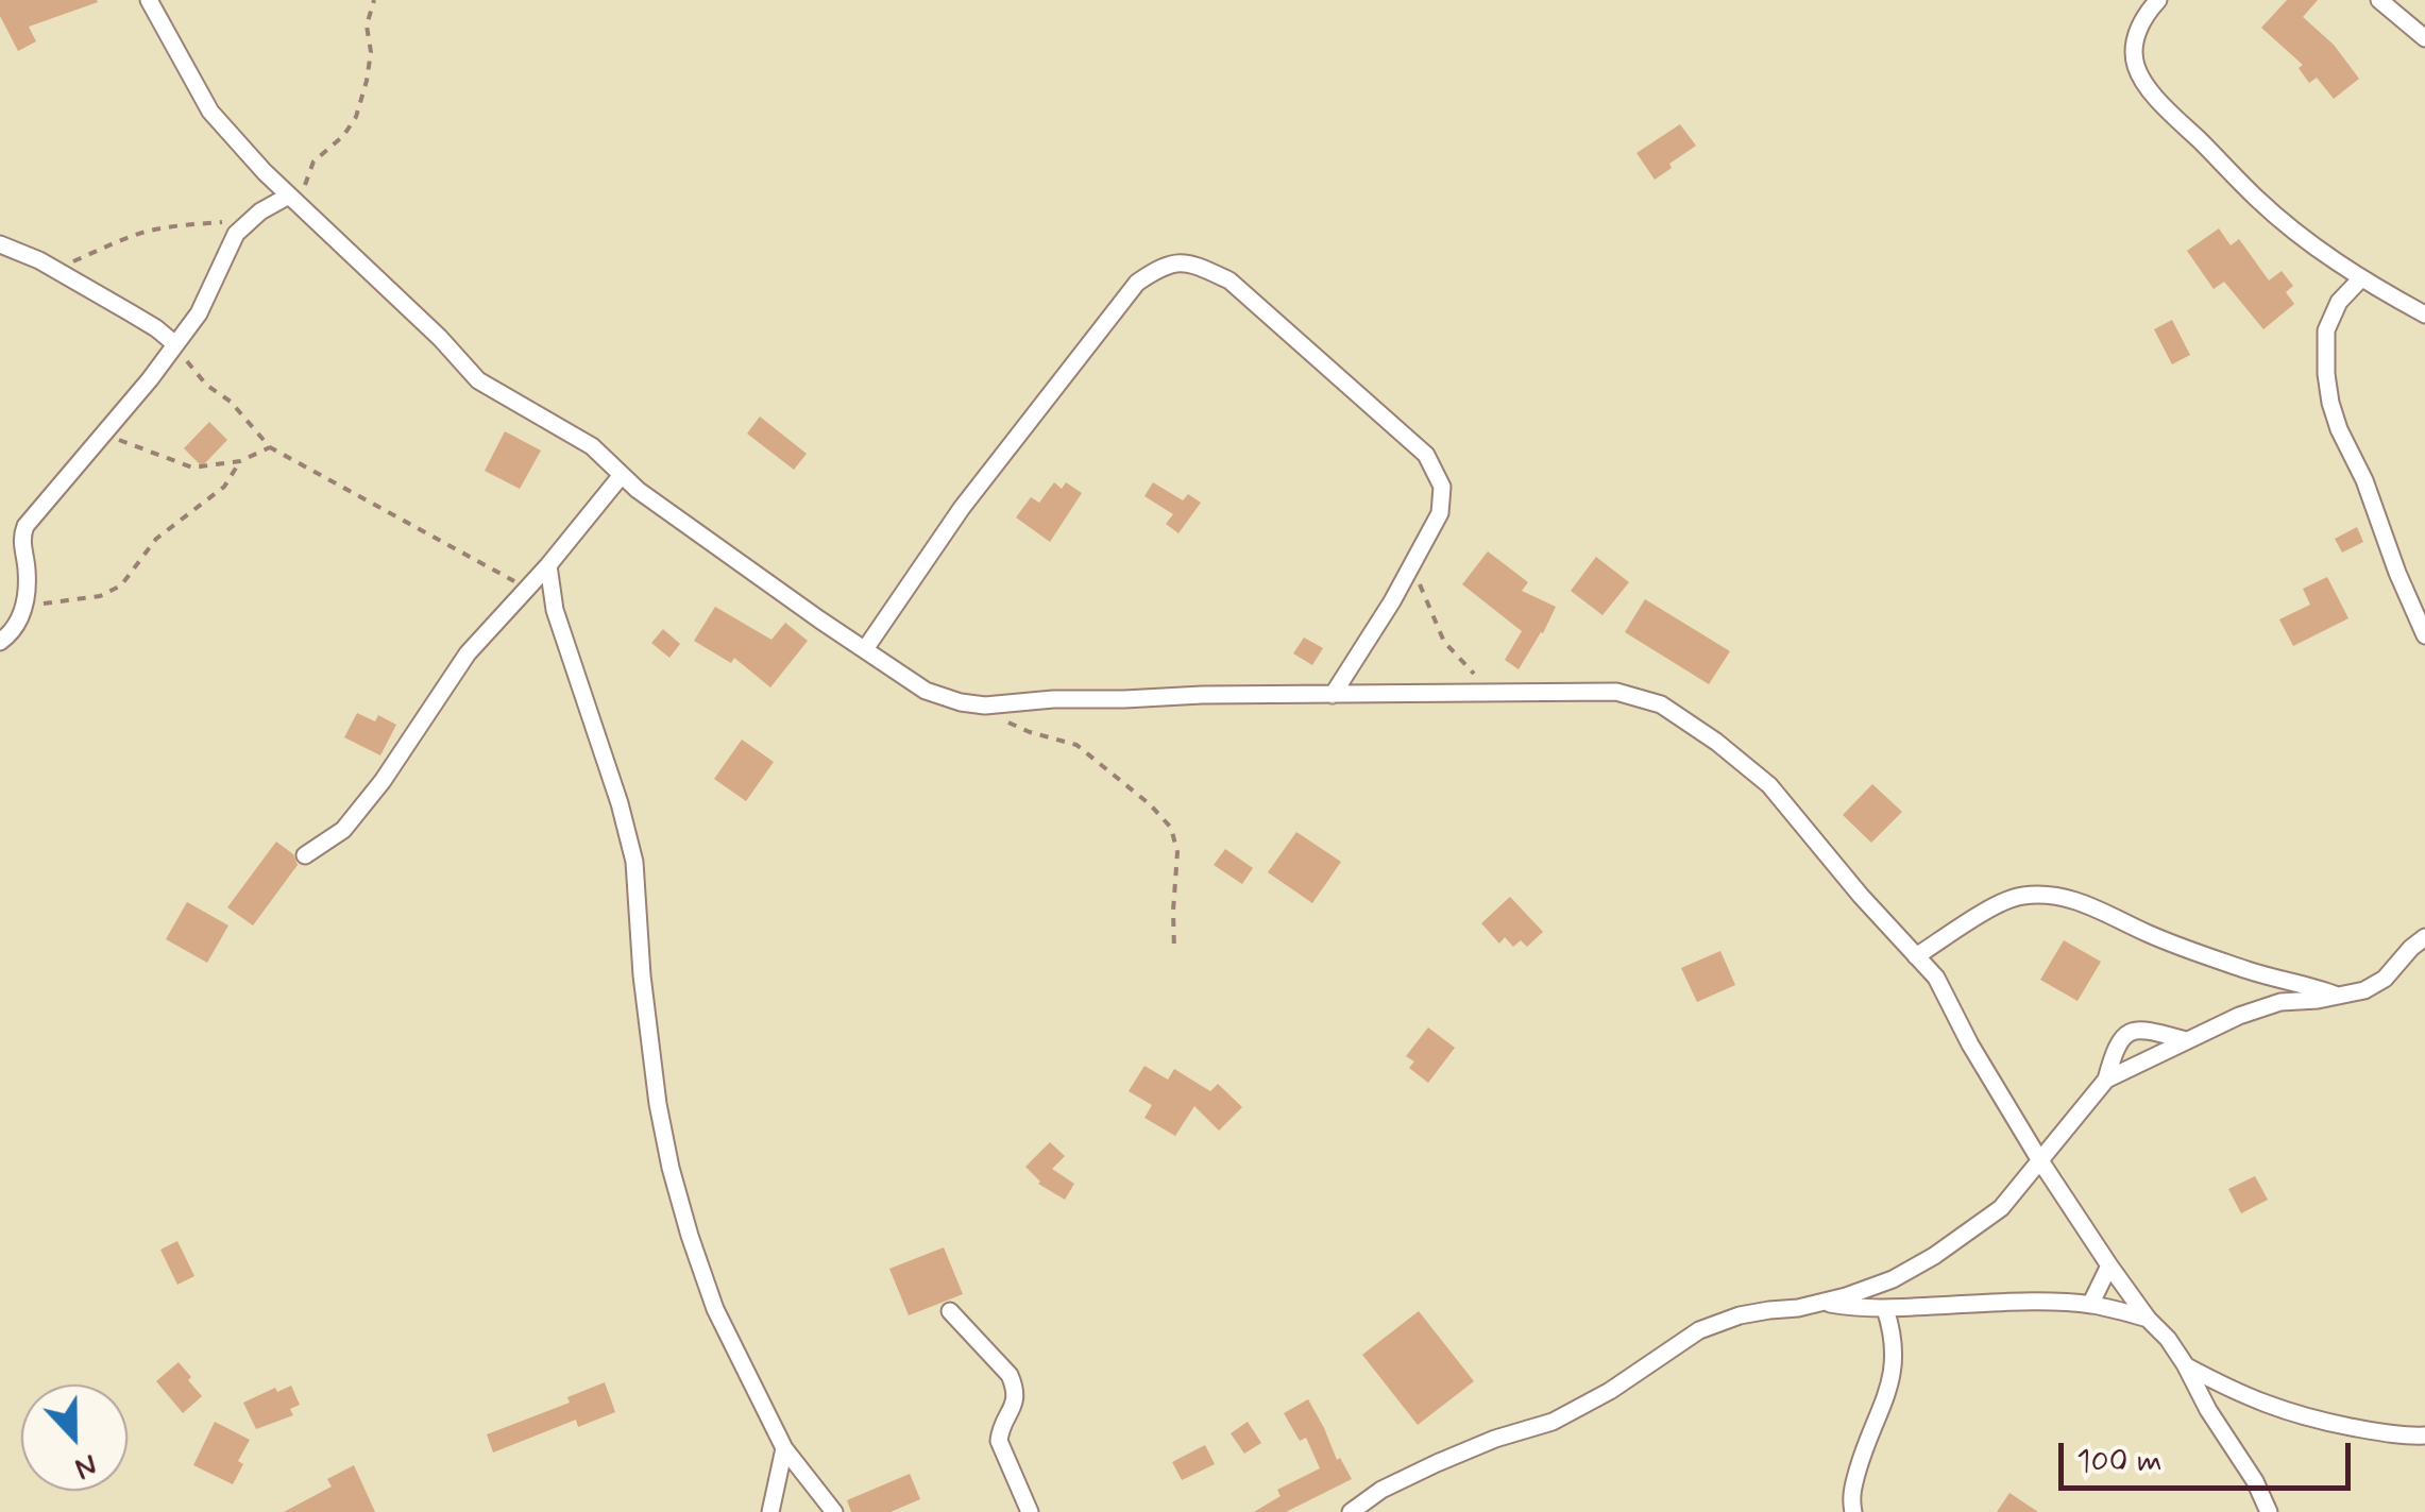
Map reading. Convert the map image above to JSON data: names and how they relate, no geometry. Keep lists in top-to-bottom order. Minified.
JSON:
{"scale_bar":"100 m","north":"bottom"}
